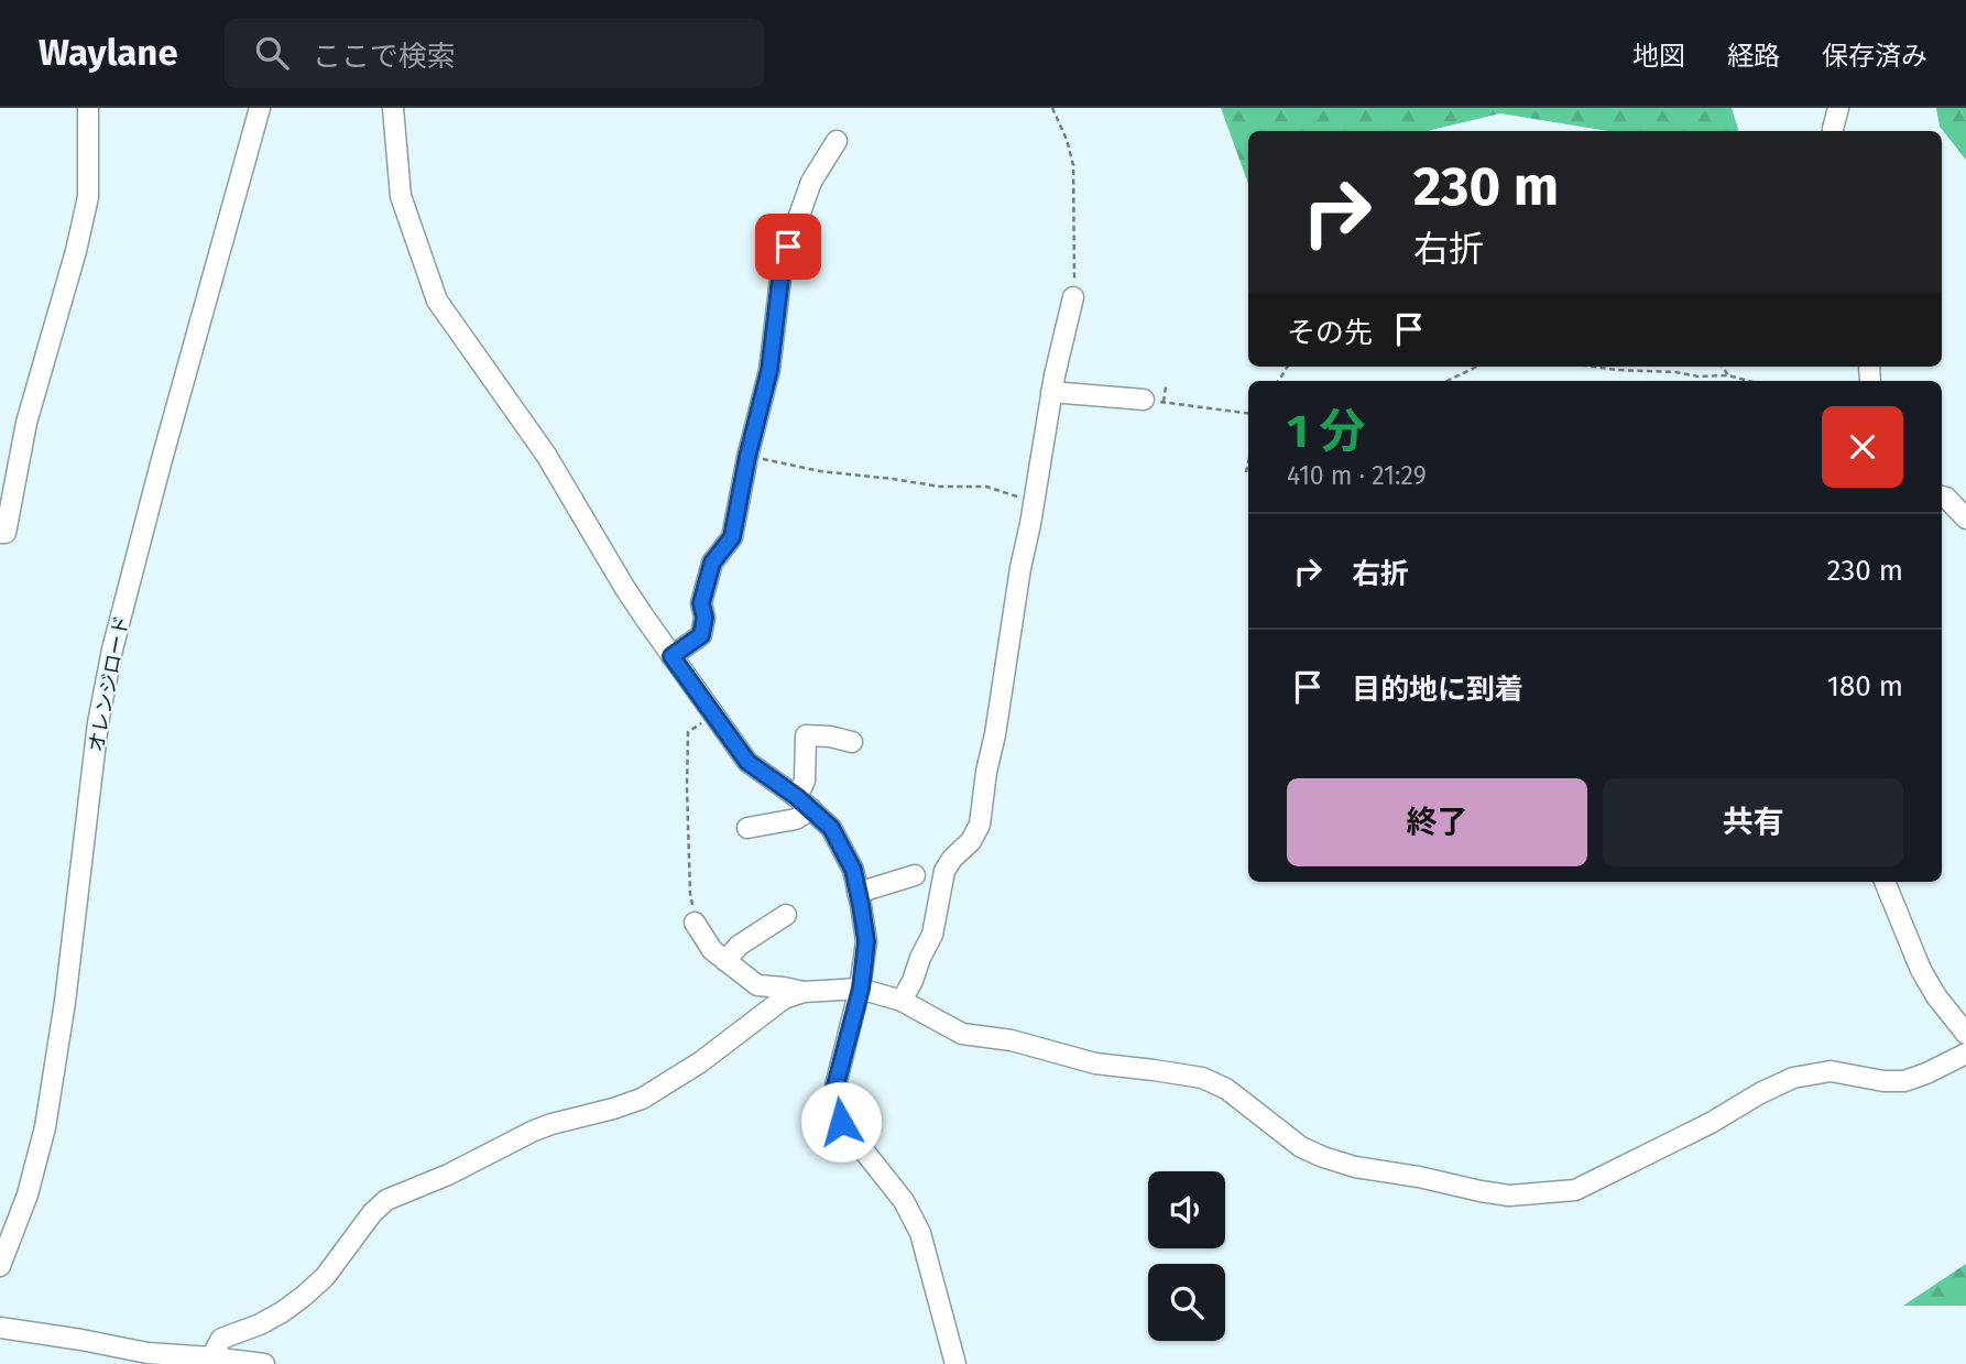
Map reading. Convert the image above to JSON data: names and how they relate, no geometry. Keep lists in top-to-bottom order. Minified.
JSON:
{"streets":{"street":["オレンジロード"]},"page":{"header":"Waylane","search":"ここで検索","nav":["地図","経路","保存済み"],"turn":["230 m","右折"],"then":"その先","heading":["1 分","410 m · 21:29"],"list":[{"name":"右折","value":"230 m"},{"name":"目的地に到着","value":"180 m"}],"buttons":["終了","共有"]}}
